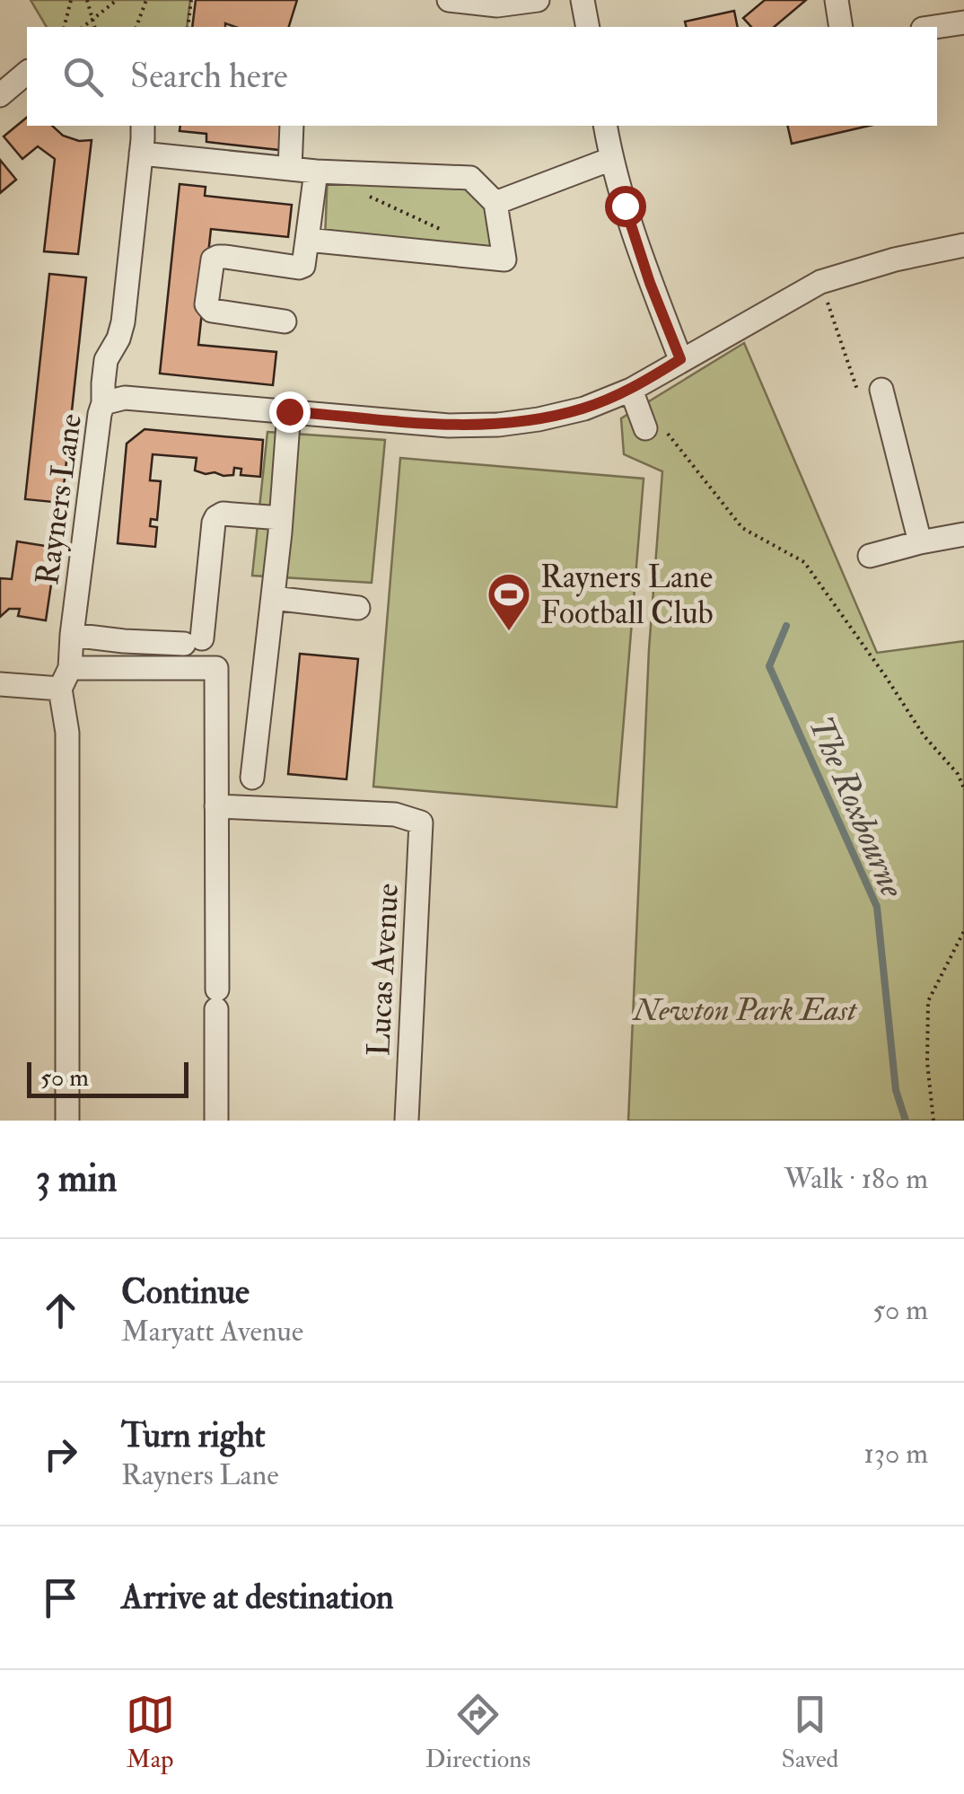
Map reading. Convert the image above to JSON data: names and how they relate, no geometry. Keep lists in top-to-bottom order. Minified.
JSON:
{"streets":{"street":["Rayners Lane","Lucas Avenue"]},"water":["The Roxbourne"],"parks":["Newton Park East"],"places":{"sports":["Rayners Lane Football Club"]},"scale_bar":"50 m","page":{"search":"Search here","scale":"50 m","heading":["3 min","Walk · 180 m"],"list":[["Continue","Maryatt Avenue","50 m"],["Turn right","Rayners Lane","130 m"],"Arrive at destination"],"nav":["Map","Directions","Saved"]}}
